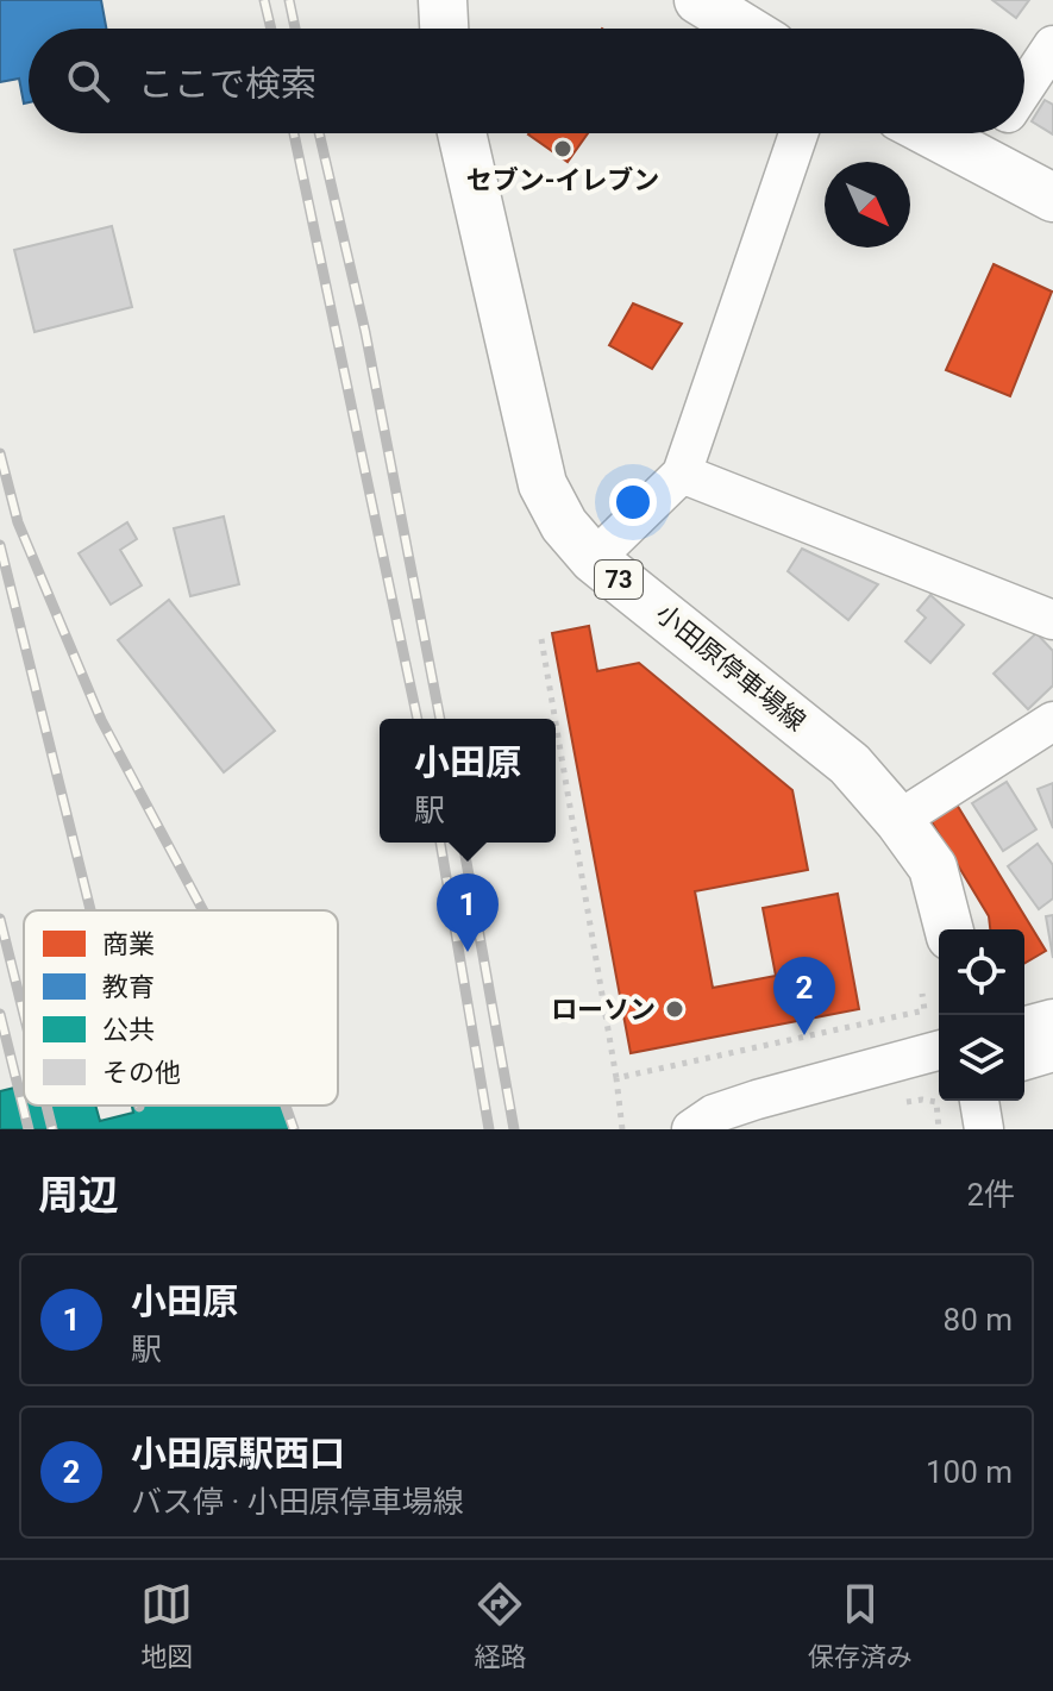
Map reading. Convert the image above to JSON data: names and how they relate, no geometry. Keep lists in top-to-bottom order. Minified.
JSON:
{"streets":{"main road":["73","小田原停車場線"]},"places":["セブン-イレブン","ローソン"],"legend":["商業","教育","公共","その他"],"north":"bottom right","page":{"search":"ここで検索","popup":["小田原","駅"],"pins":["1","2"],"heading":["周辺","2件"],"list":[{"mark":"1","name":"小田原","note":"駅","value":"80 m"},{"mark":"2","name":"小田原駅西口","note":"バス停 · 小田原停車場線","value":"100 m"}],"nav":["地図","経路","保存済み"]}}
